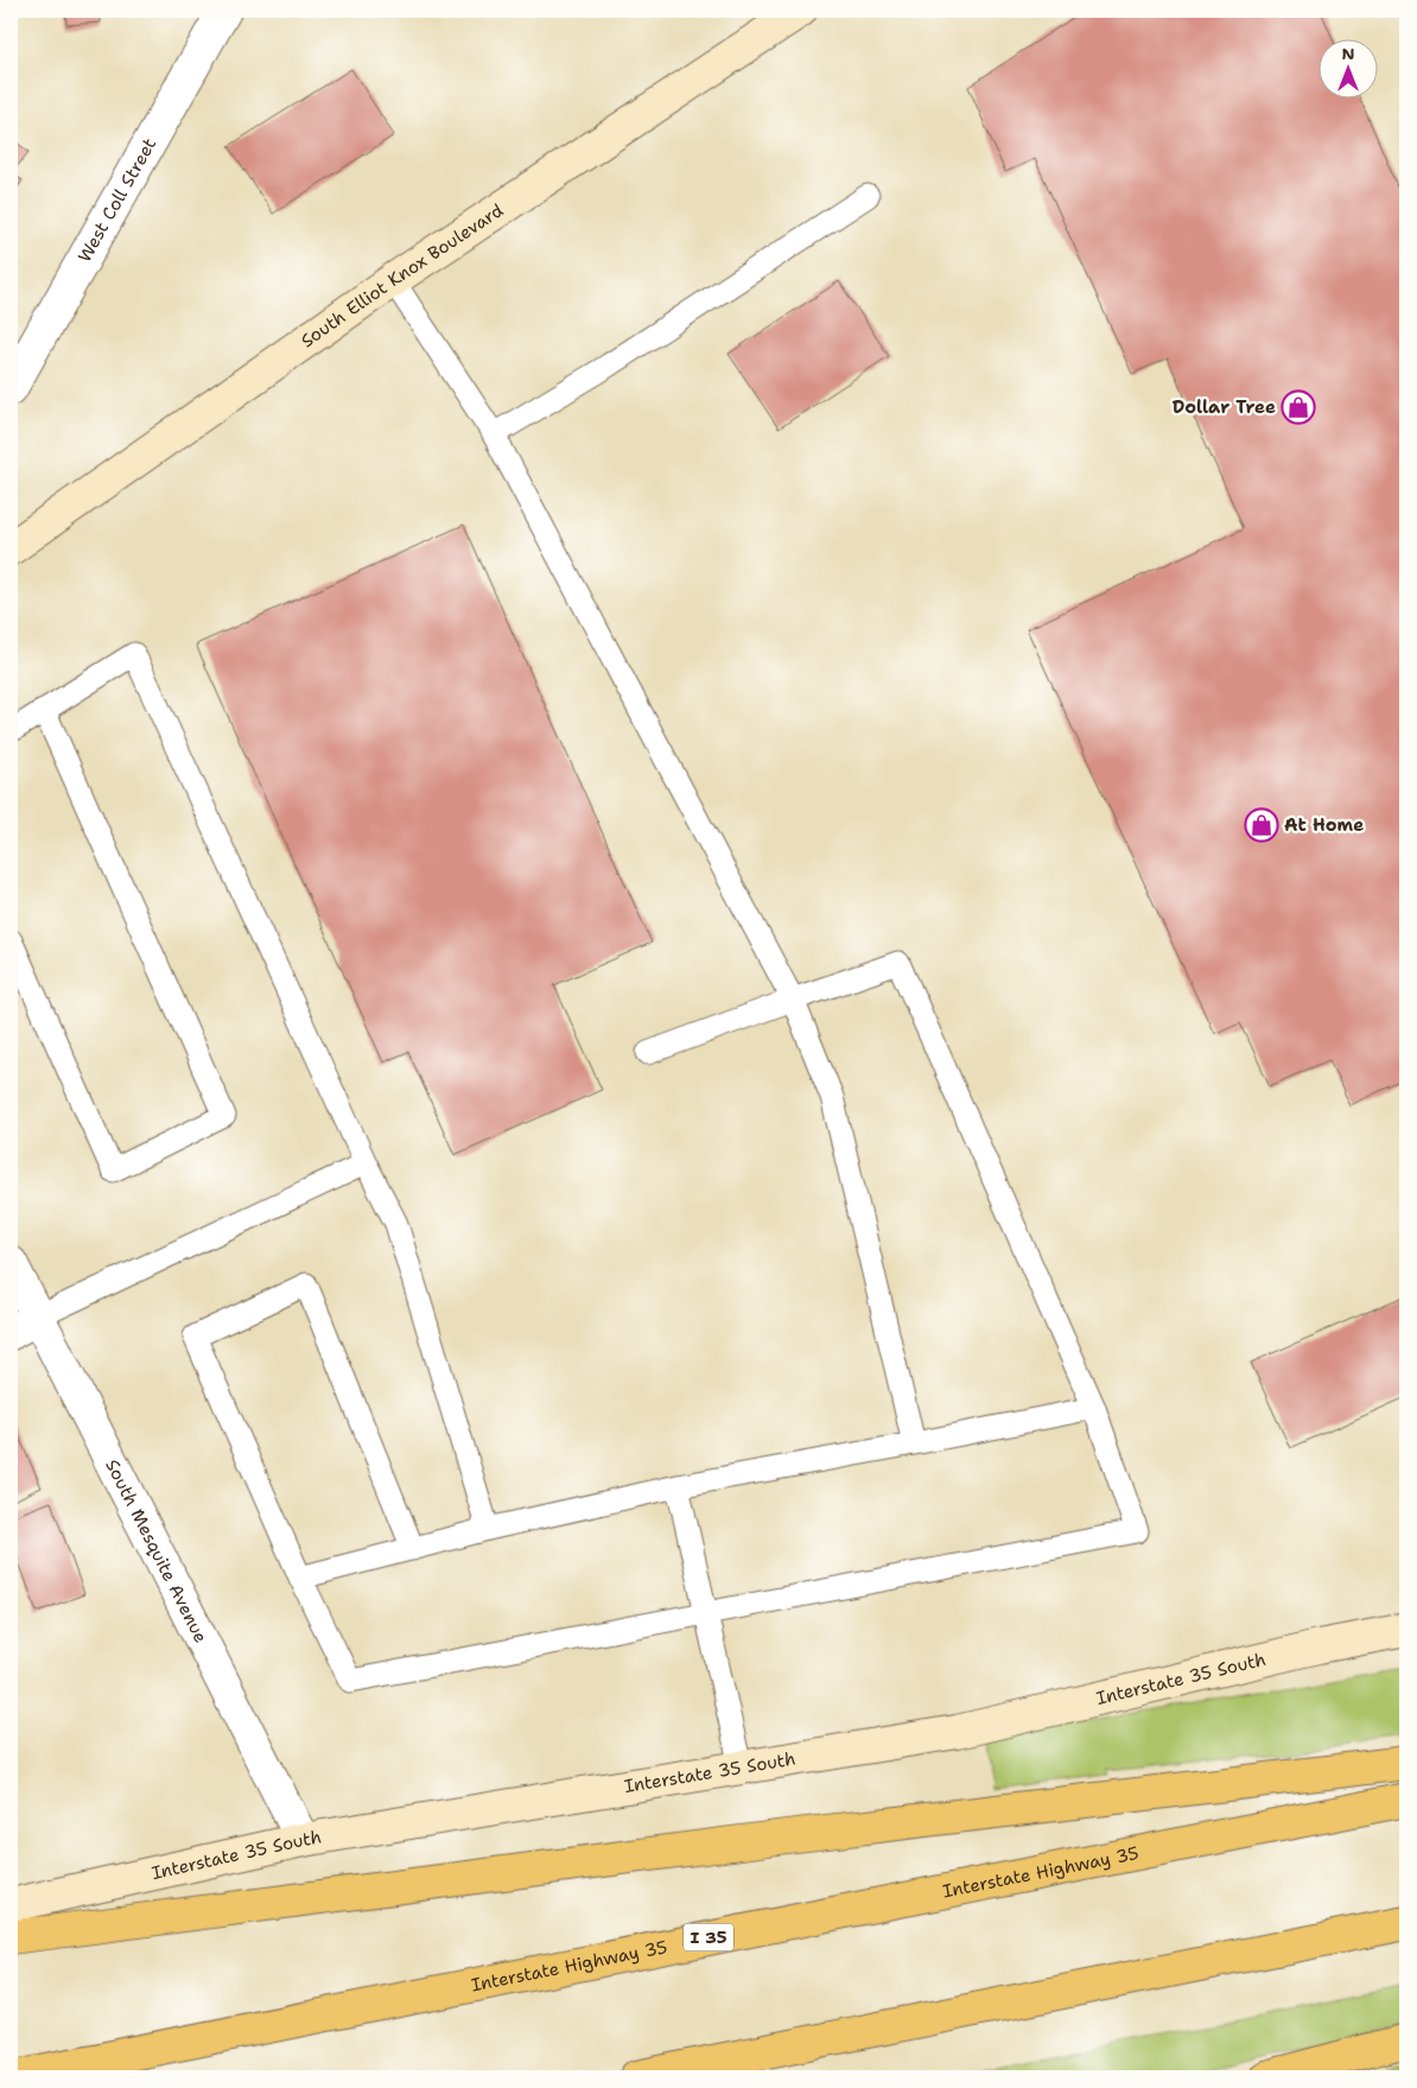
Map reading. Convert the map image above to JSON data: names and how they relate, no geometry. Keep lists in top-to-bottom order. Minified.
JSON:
{"streets":{"highway":["Interstate Highway 35","I 35"],"main road":["South Elliot Knox Boulevard","Interstate 35 South"],"street":["West Coll Street","South Mesquite Avenue"]},"crossings":[["South Mesquite Avenue","Interstate 35 South"]],"places":{"shop":["Dollar Tree","At Home"]},"north":"top"}
